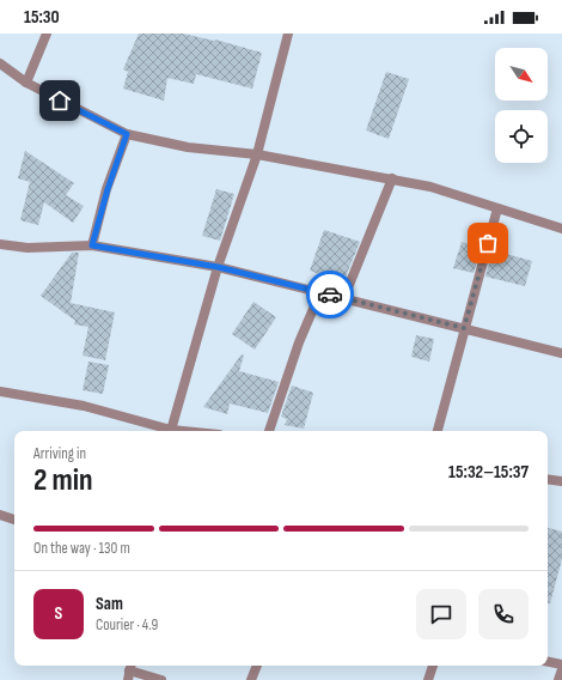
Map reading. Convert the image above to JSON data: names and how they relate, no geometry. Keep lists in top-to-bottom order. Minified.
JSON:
{"north":"bottom right","page":{"status":"15:30","heading":["2 min","Arriving in","15:32–15:37"],"panel":["Sam","Courier · 4.9"],"bar":"On the way · 130 m","round":"S"}}
